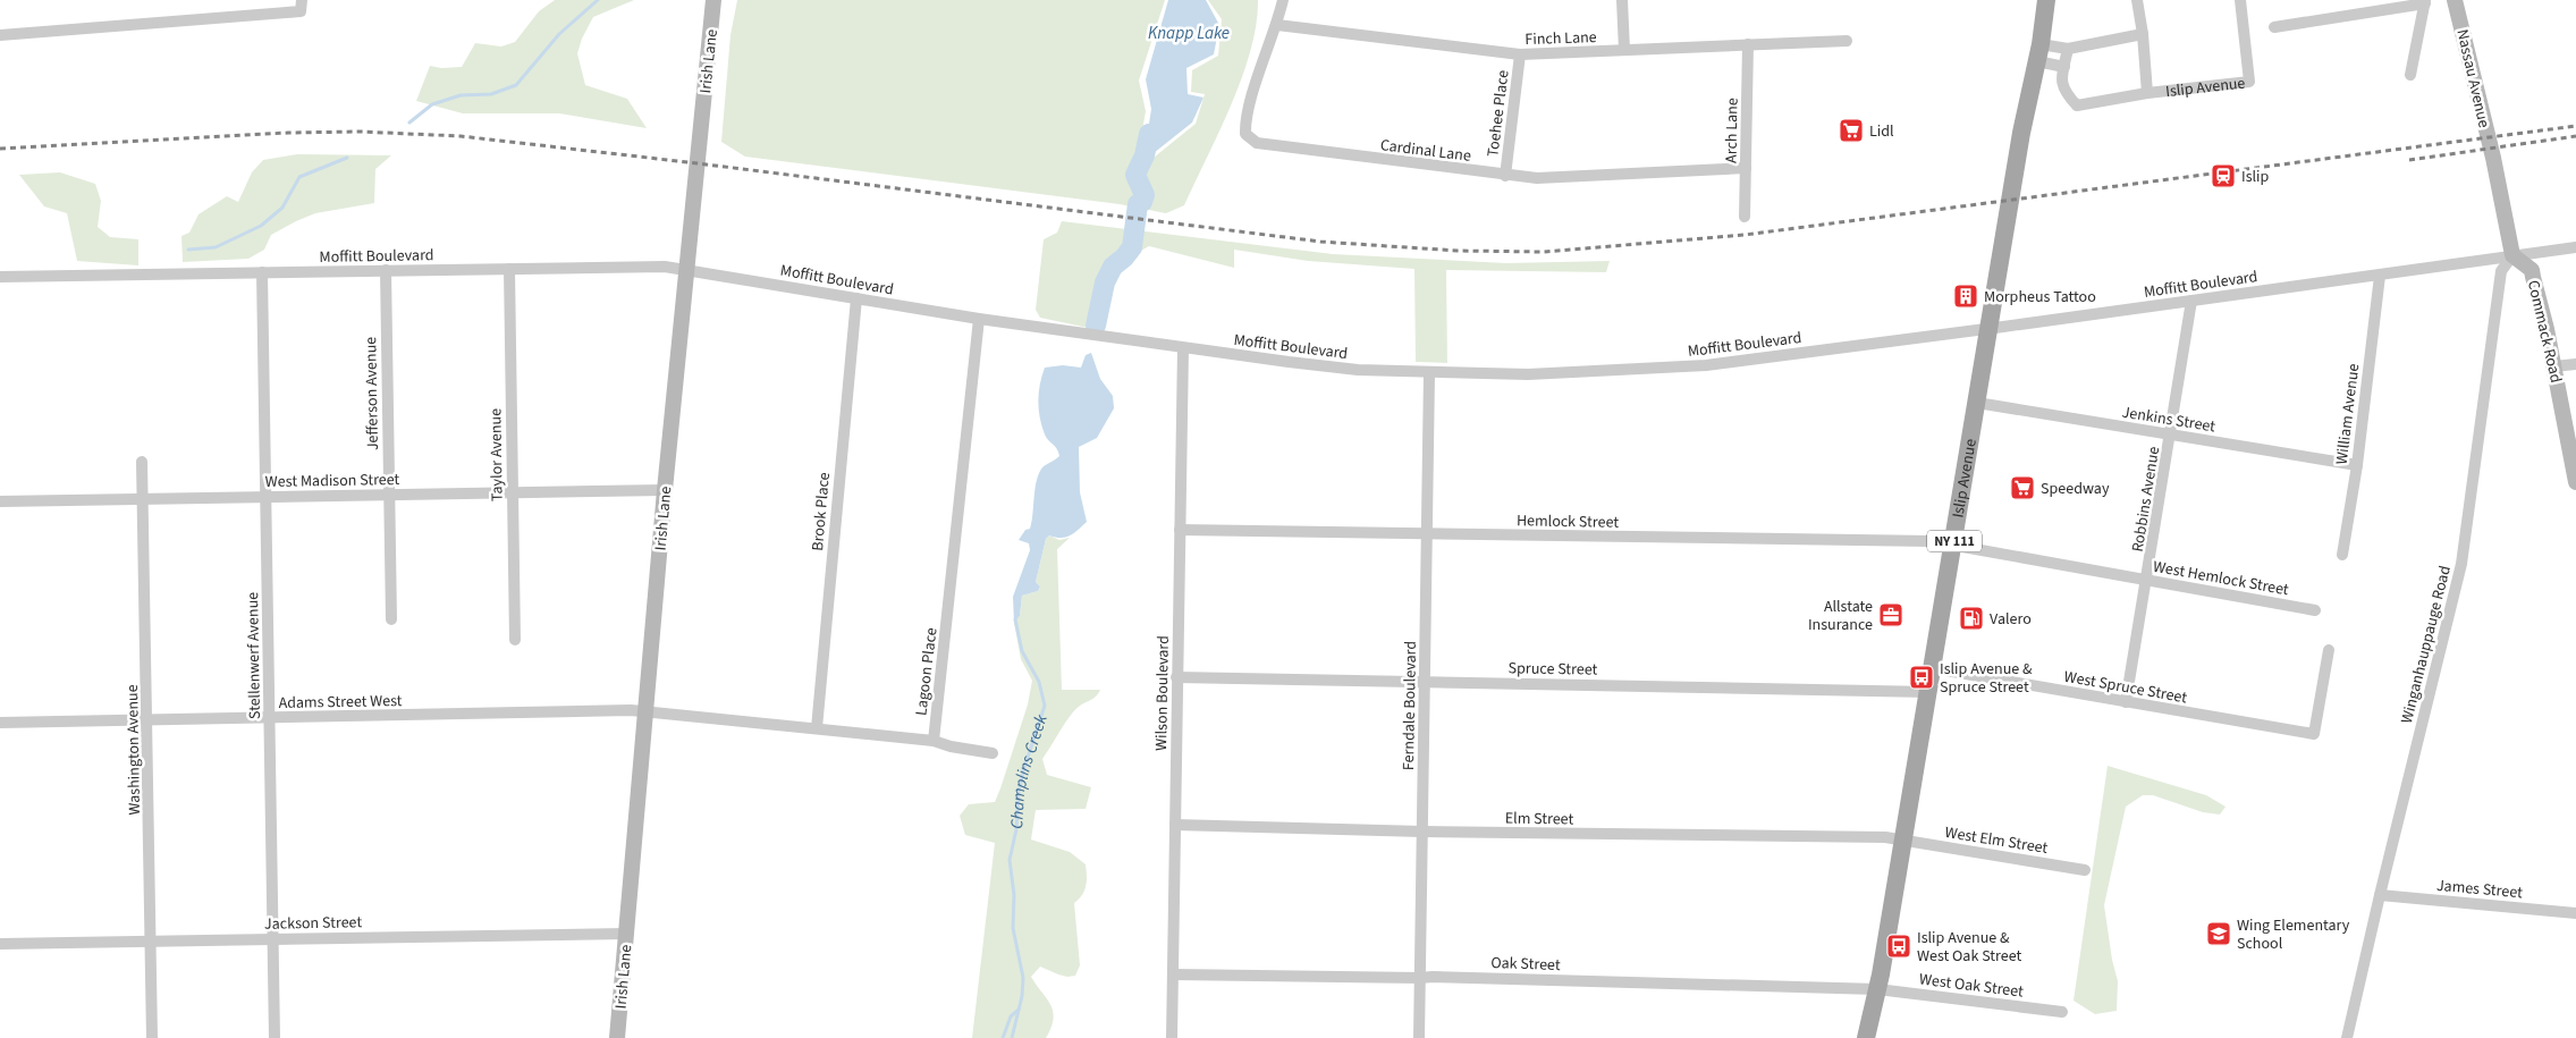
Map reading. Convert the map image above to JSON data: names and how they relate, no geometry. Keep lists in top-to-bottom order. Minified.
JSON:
{"streets":{"main road":["Islip Avenue","NY 111"],"street":["Finch Lane","Irish Lane","Nassau Avenue","Toehee Place","Arch Lane","Cardinal Lane","Moffitt Boulevard","Commack Road","Jefferson Avenue","William Avenue","Jenkins Street","Taylor Avenue","West Madison Street","Robbins Avenue","Brook Place","Hemlock Street","West Hemlock Street","Winganhauppauge Road","Stellenwerf Avenue","Spruce Street","Lagoon Place","West Spruce Street","Wilson Boulevard","Adams Street West","Ferndale Boulevard","Washington Avenue","Elm Street","West Elm Street","James Street","Jackson Street","Oak Street","West Oak Street"]},"crossings":[["Finch Lane","Toehee Place"],["Finch Lane","Arch Lane"],["Finch Lane","Cardinal Lane"],["Irish Lane","Moffitt Boulevard"],["Irish Lane","West Madison Street"],["Irish Lane","Lagoon Place"],["Irish Lane","Adams Street West"],["Irish Lane","Jackson Street"],["Nassau Avenue","Moffitt Boulevard"],["Nassau Avenue","Commack Road"],["Nassau Avenue","Winganhauppauge Road"],["Islip Avenue","Moffitt Boulevard"],["Islip Avenue","Jenkins Street"],["Islip Avenue","Hemlock Street"],["Islip Avenue","West Hemlock Street"],["Islip Avenue","Spruce Street"],["Islip Avenue","West Spruce Street"],["Islip Avenue","Elm Street"],["Islip Avenue","West Elm Street"],["Islip Avenue","Oak Street"],["Islip Avenue","West Oak Street"],["Toehee Place","Cardinal Lane"],["Arch Lane","Cardinal Lane"],["Moffitt Boulevard","Commack Road"],["Moffitt Boulevard","Jefferson Avenue"],["Moffitt Boulevard","William Avenue"],["Moffitt Boulevard","Taylor Avenue"],["Moffitt Boulevard","Robbins Avenue"],["Moffitt Boulevard","Brook Place"],["Moffitt Boulevard","Winganhauppauge Road"],["Moffitt Boulevard","Stellenwerf Avenue"],["Moffitt Boulevard","Lagoon Place"],["Moffitt Boulevard","Wilson Boulevard"],["Moffitt Boulevard","Ferndale Boulevard"],["Commack Road","Winganhauppauge Road"],["Jefferson Avenue","West Madison Street"],["William Avenue","Jenkins Street"],["Jenkins Street","Robbins Avenue"],["Taylor Avenue","West Madison Street"],["West Madison Street","Stellenwerf Avenue"],["West Madison Street","Washington Avenue"],["Robbins Avenue","West Hemlock Street"],["Robbins Avenue","West Spruce Street"],["Brook Place","Lagoon Place"],["Hemlock Street","West Hemlock Street"],["Hemlock Street","Wilson Boulevard"],["Hemlock Street","Ferndale Boulevard"],["Winganhauppauge Road","James Street"],["Stellenwerf Avenue","Adams Street West"],["Stellenwerf Avenue","Jackson Street"],["Spruce Street","Wilson Boulevard"],["Spruce Street","Ferndale Boulevard"],["Lagoon Place","Adams Street West"],["Wilson Boulevard","Elm Street"],["Wilson Boulevard","Oak Street"],["Adams Street West","Washington Avenue"],["Ferndale Boulevard","Elm Street"],["Ferndale Boulevard","Oak Street"],["Washington Avenue","Jackson Street"],["Elm Street","West Elm Street"],["Oak Street","West Oak Street"]],"water":["Knapp Lake","Champlins Creek"],"places":{"supermarket":["Lidl","Speedway"],"station":["Islip"],"building":["Morpheus Tattoo"],"office":["Allstate Insurance"],"fuel station":["Valero"],"bus stop":["Islip Avenue & Spruce Street","Islip Avenue & West Oak Street"],"school or university":["Wing Elementary School"]}}
